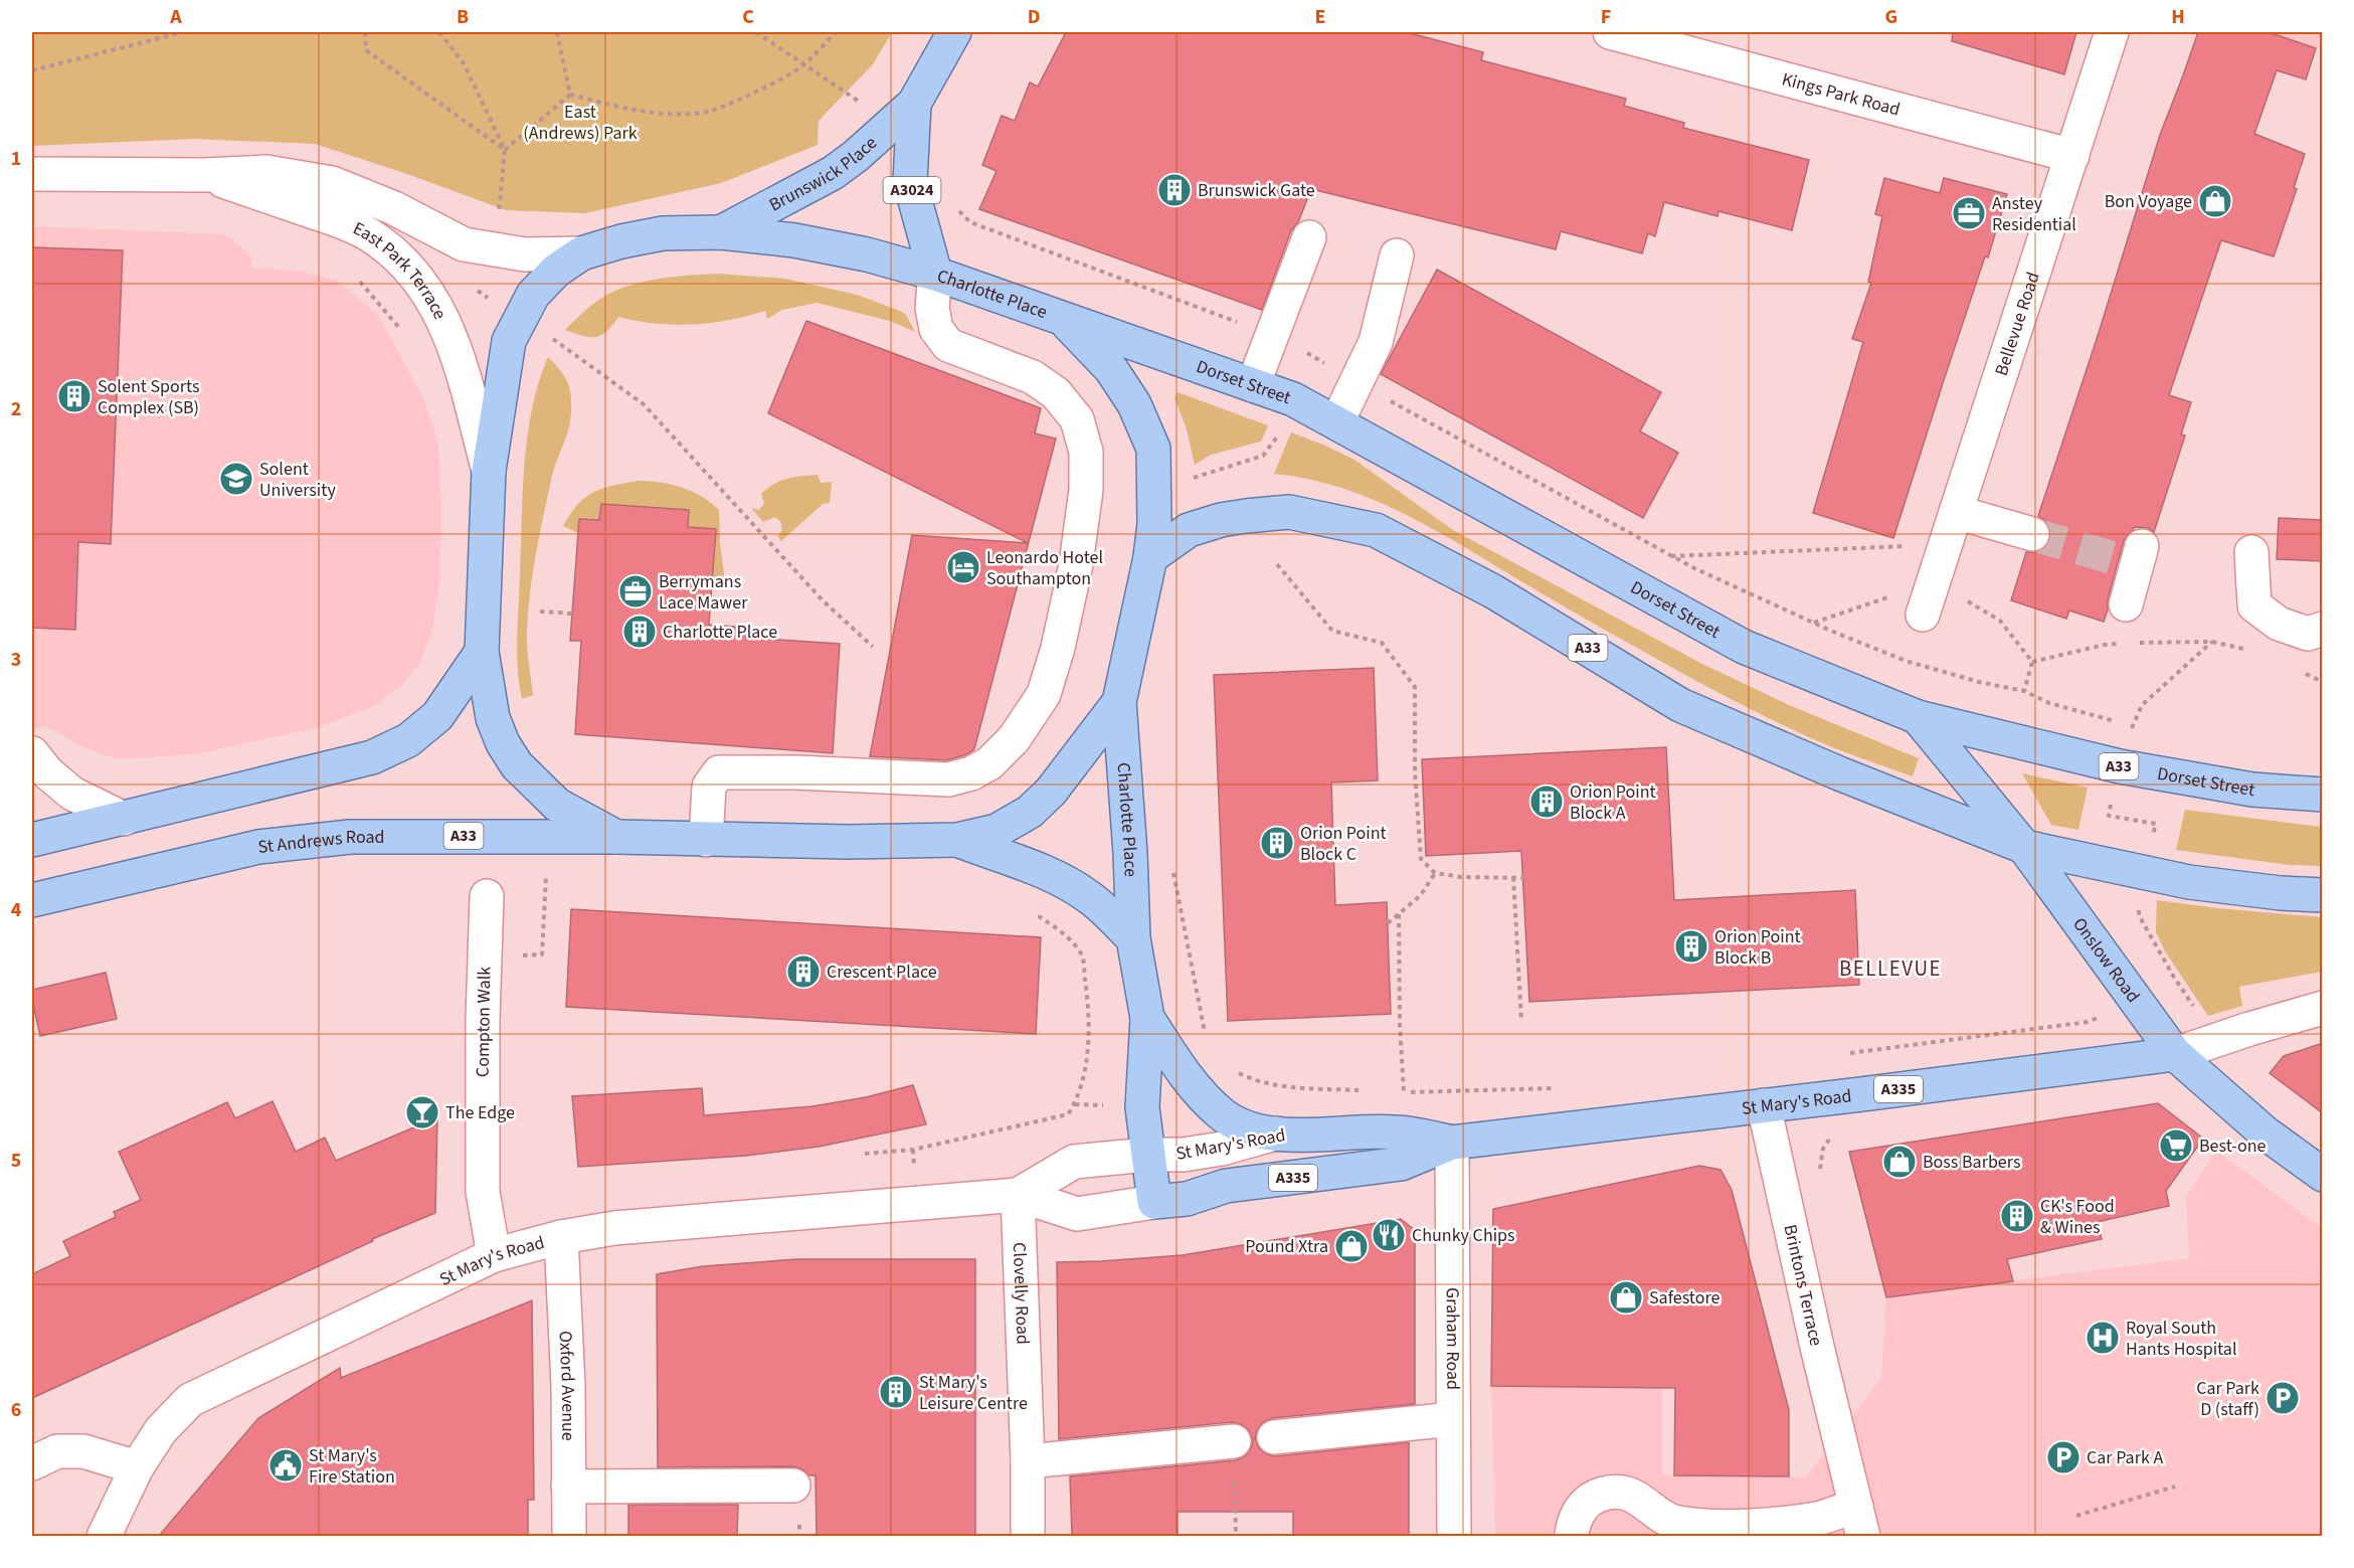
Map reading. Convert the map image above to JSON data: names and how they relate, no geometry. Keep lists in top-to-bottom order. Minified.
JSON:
{"streets":{"main road":["Brunswick Place","A3024","Charlotte Place","Dorset Street","A33","St Andrews Road","Onslow Road","A335","St Mary's Road"],"street":["Kings Park Road","East Park Terrace","Bellevue Road","Compton Walk","Brintons Terrace","Clovelly Road","Graham Road","Oxford Avenue"]},"crossings":[["Kings Park Road","Bellevue Road"],["Brunswick Place","Charlotte Place"],["East Park Terrace","Charlotte Place"],["Charlotte Place","Dorset Street"],["Charlotte Place","A33"],["Charlotte Place","St Andrews Road"],["Charlotte Place","St Mary's Road"],["Dorset Street","Onslow Road"],["A33","Onslow Road"],["Onslow Road","St Mary's Road"],["Compton Walk","St Mary's Road"],["St Mary's Road","Brintons Terrace"],["St Mary's Road","Clovelly Road"],["St Mary's Road","Graham Road"],["St Mary's Road","Oxford Avenue"]],"districts":["BELLEVUE"],"parks":["East (Andrews) Park"],"places":{"building":["Brunswick Gate","Solent Sports Complex (SB)","Charlotte Place","Orion Point Block A","Orion Point Block C","Orion Point Block B","Crescent Place","CK's Food & Wines","St Mary's Leisure Centre"],"shop":["Bon Voyage","Boss Barbers","Pound Xtra","Safestore"],"office":["Anstey Residential","Berrymans Lace Mawer"],"school or university":["Solent University"],"hotel":["Leonardo Hotel Southampton"],"bar":["The Edge"],"supermarket":["Best-one"],"restaurant":["Chunky Chips"],"hospital":["Royal South Hants Hospital"],"parking":["Car Park D (staff)","Car Park A"],"public building":["St Mary's Fire Station"]},"grid":{"columns":["A","B","C","D","E","F","G","H"],"rows":["1","2","3","4","5","6"]}}
